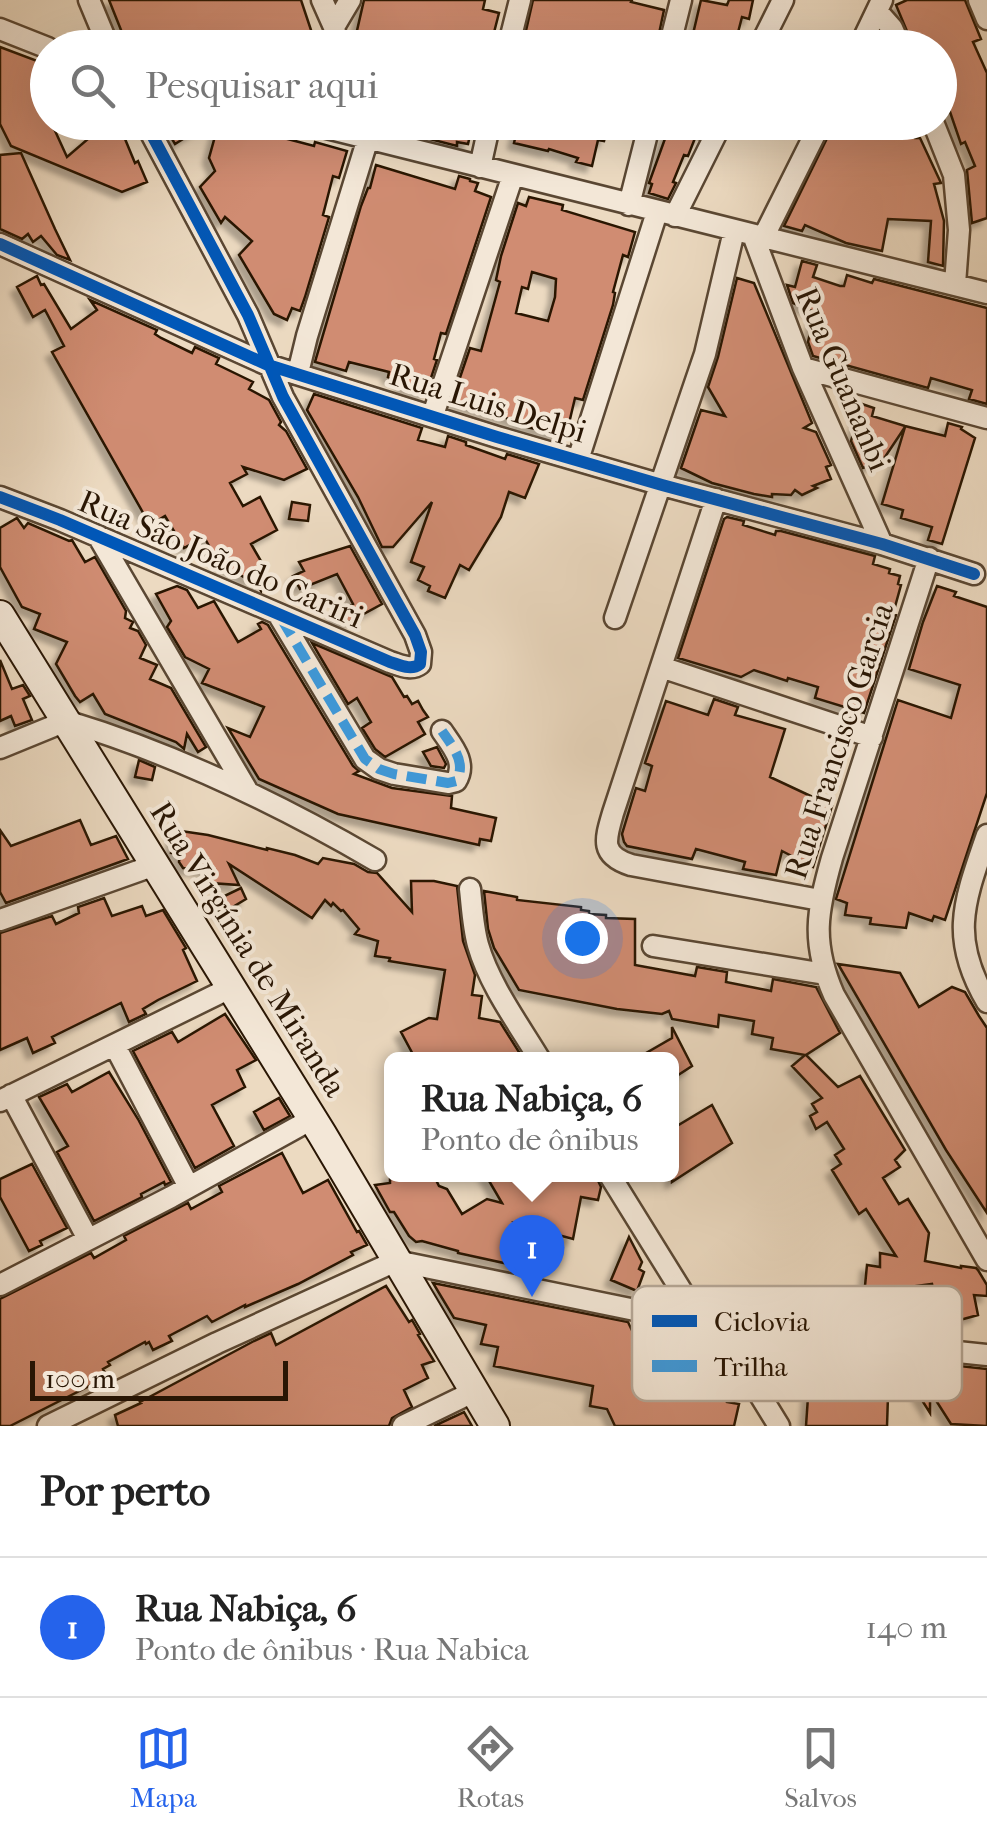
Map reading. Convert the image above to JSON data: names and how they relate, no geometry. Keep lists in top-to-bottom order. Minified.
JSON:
{"streets":{"street":["Rua Guananbi","Rua Luis Delpi","Rua São João do Cariri","Rua Francisco Garcia","Rua Virgínia de Miranda"]},"crossings":[["Rua Guananbi","Rua Luis Delpi"],["Rua Luis Delpi","Rua São João do Cariri"],["Rua Luis Delpi","Rua Francisco Garcia"]],"legend":["Ciclovia","Trilha"],"scale_bar":"100 m","page":{"search":"Pesquisar aqui","popup":["Rua Nabiça, 6","Ponto de ônibus"],"pins":"1","scale":"100 m","heading":"Por perto","list":[{"mark":"1","name":"Rua Nabiça, 6","note":"Ponto de ônibus · Rua Nabica","value":"140 m"}],"nav":["Mapa","Rotas","Salvos"]}}
